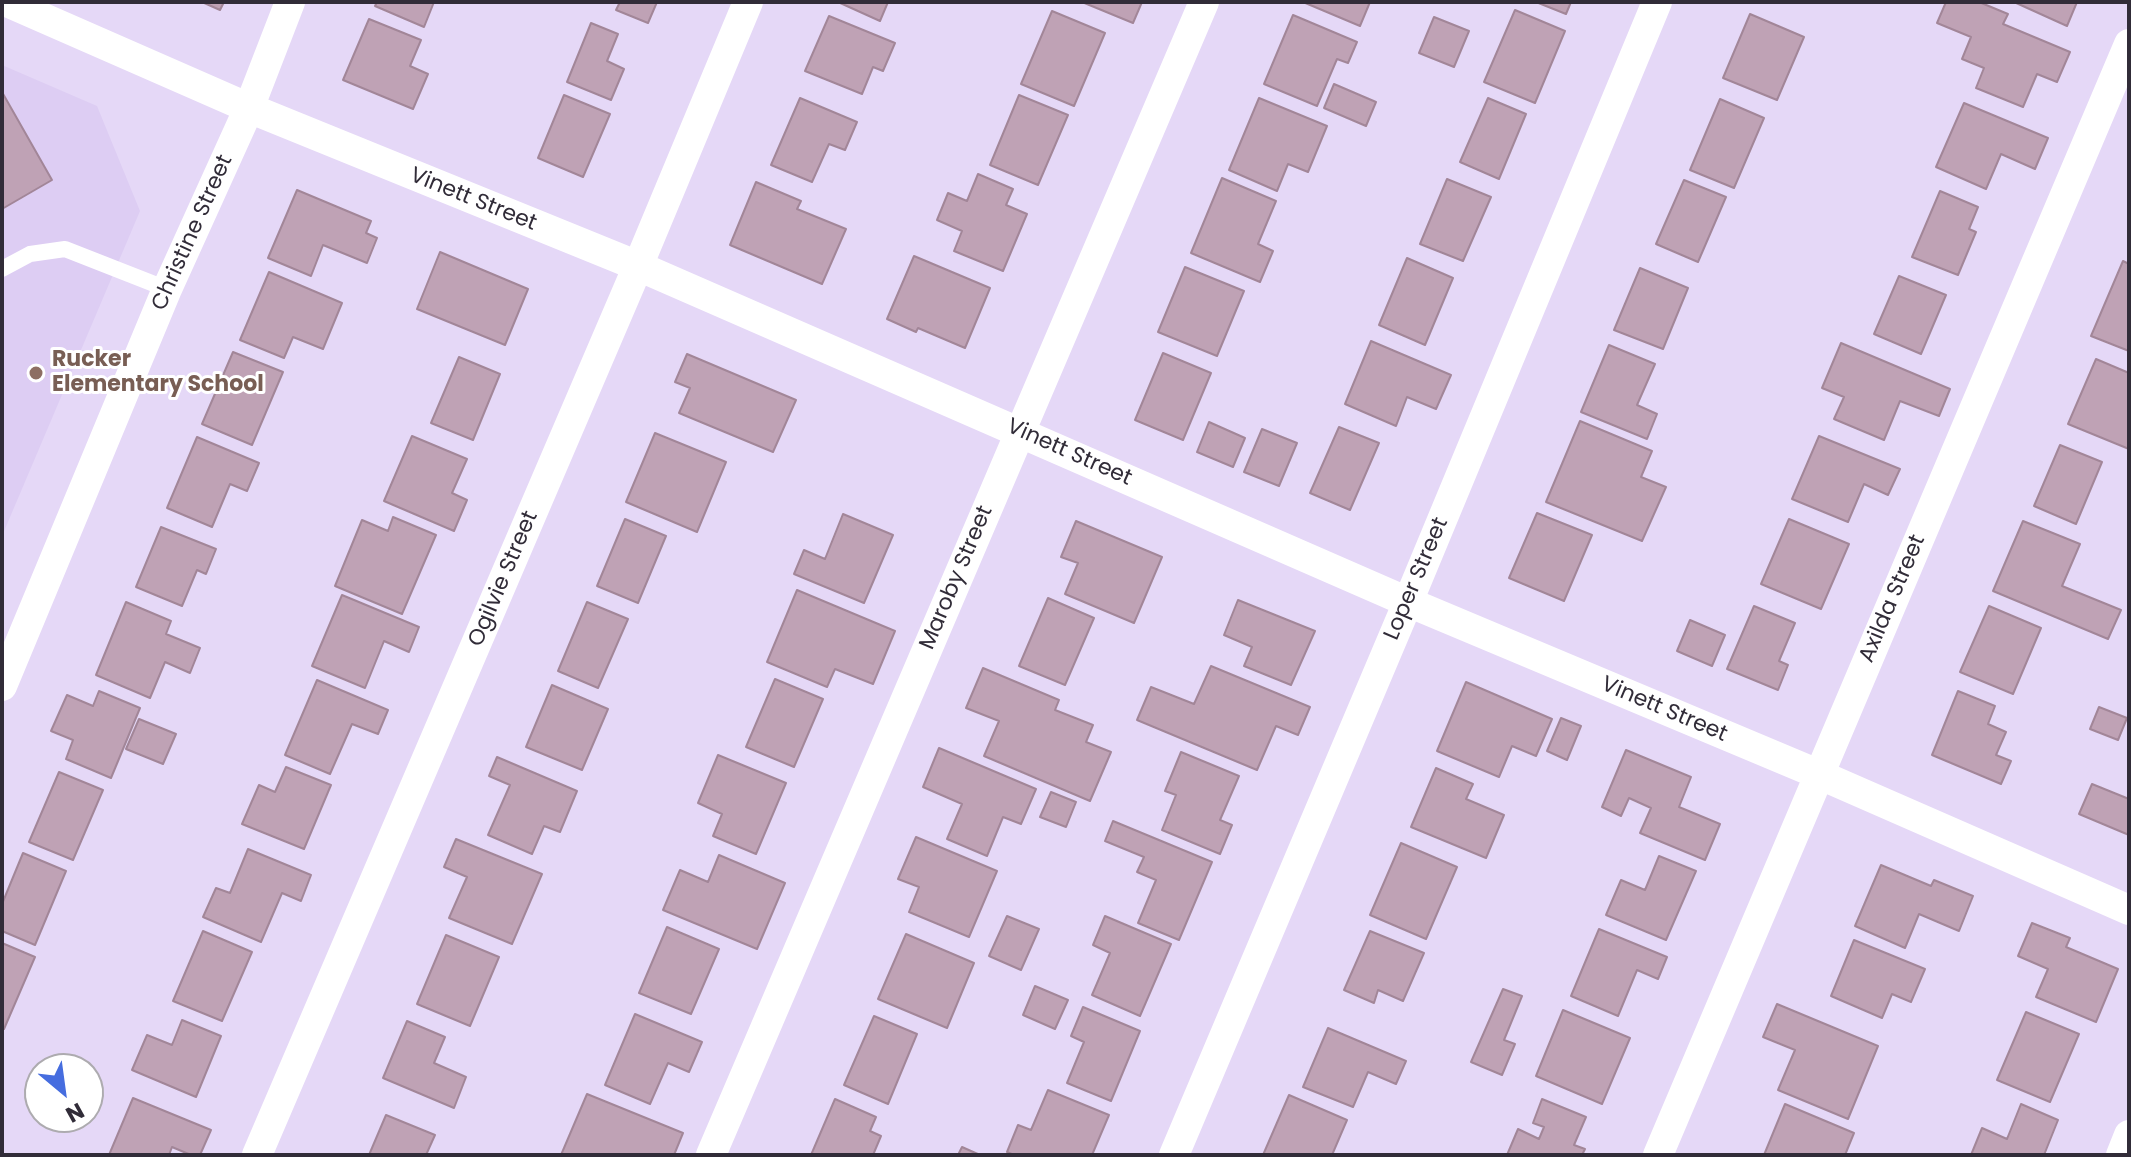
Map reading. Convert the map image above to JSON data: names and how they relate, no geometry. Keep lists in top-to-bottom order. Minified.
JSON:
{"streets":{"street":["Vinett Street","Christine Street","Maroby Street","Ogilvie Street","Loper Street","Axilda Street"]},"crossings":[["Vinett Street","Christine Street"],["Vinett Street","Maroby Street"],["Vinett Street","Ogilvie Street"],["Vinett Street","Loper Street"],["Vinett Street","Axilda Street"]],"places":["Rucker Elementary School"],"north":"bottom right"}
